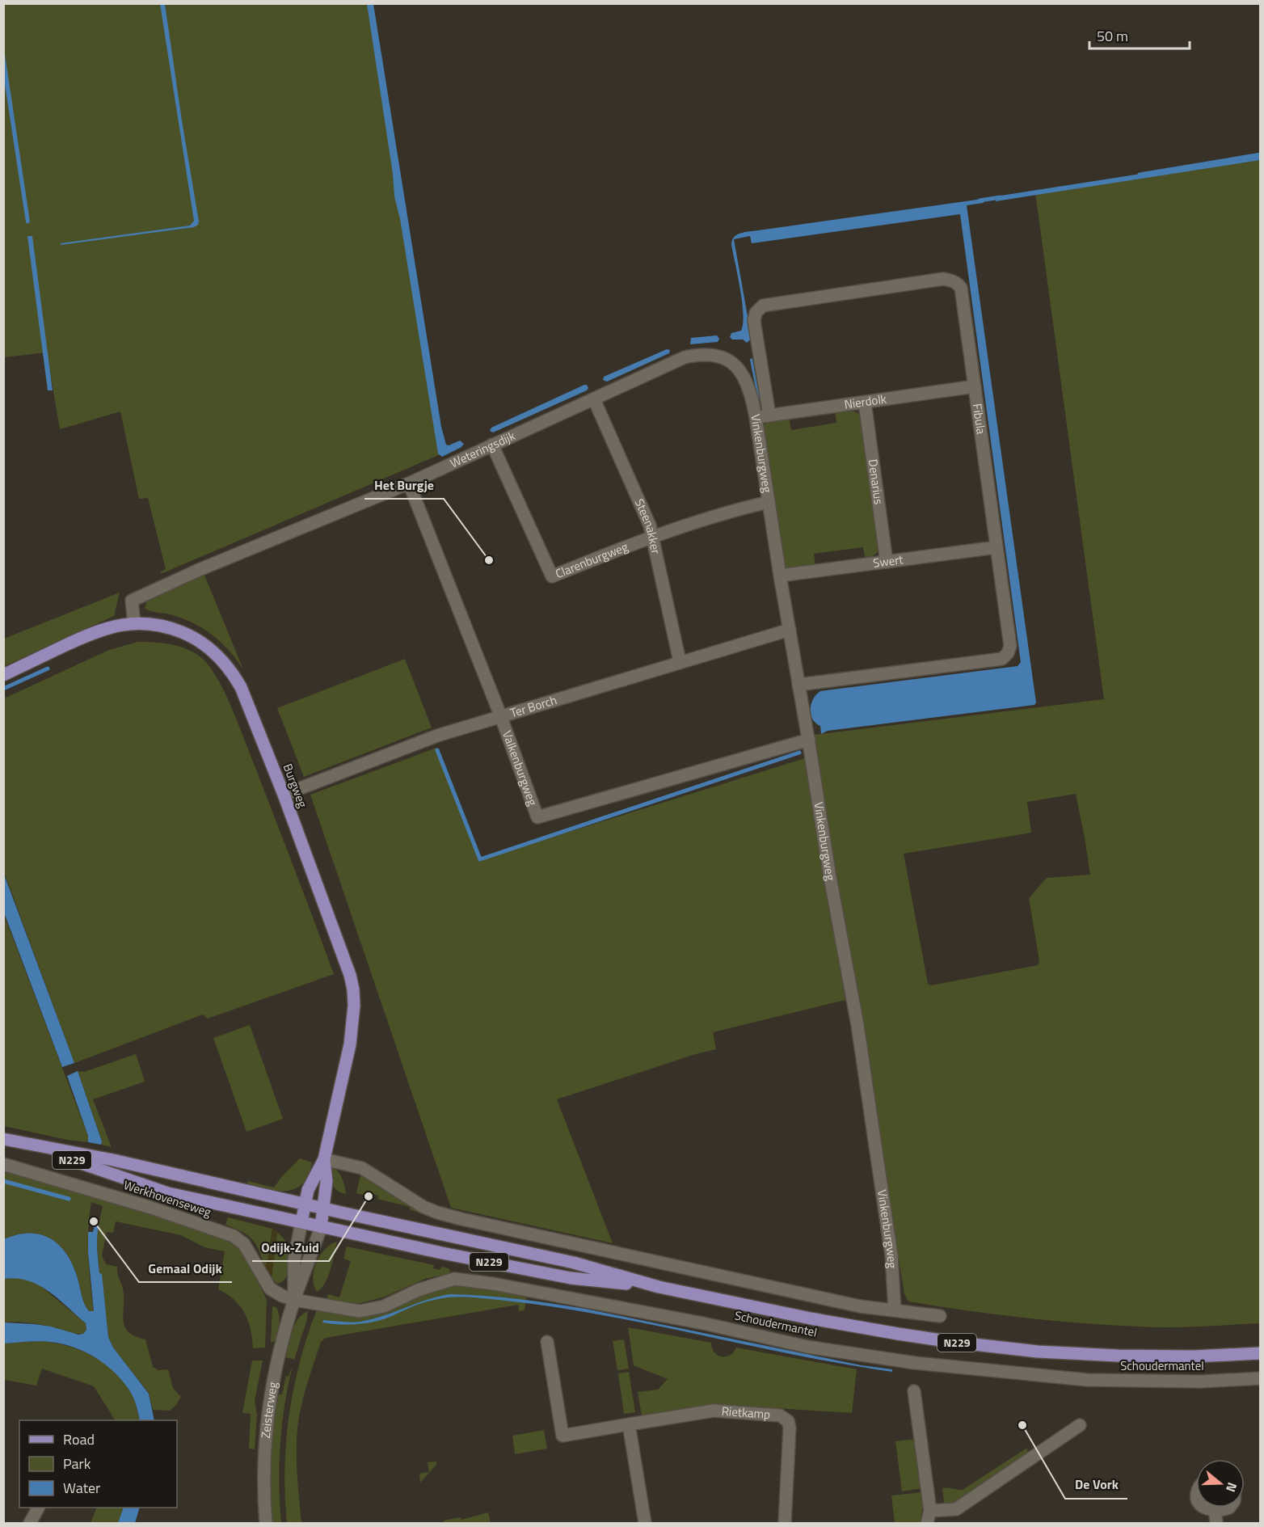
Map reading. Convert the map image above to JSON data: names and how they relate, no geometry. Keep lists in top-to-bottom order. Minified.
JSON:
{"streets":{"main road":["Burgweg","N229","Werkhovenseweg","Schoudermantel"],"street":["Nierdolk","Fibula","Weteringsdijk","Vinkenburgweg","Denarius","Steenakker","Clarenburgweg","Swert","Ter Borch","Valkenburgweg","Zeisterweg","Rietkamp"]},"crossings":[["Nierdolk","Fibula"],["Nierdolk","Vinkenburgweg"],["Nierdolk","Denarius"],["Fibula","Vinkenburgweg"],["Fibula","Swert"],["Weteringsdijk","Vinkenburgweg"],["Weteringsdijk","Steenakker"],["Weteringsdijk","Clarenburgweg"],["Weteringsdijk","Valkenburgweg"],["Weteringsdijk","Burgweg"],["Vinkenburgweg","Clarenburgweg"],["Vinkenburgweg","Swert"],["Vinkenburgweg","Ter Borch"],["Vinkenburgweg","Valkenburgweg"],["Denarius","Swert"],["Steenakker","Clarenburgweg"],["Steenakker","Ter Borch"],["Ter Borch","Valkenburgweg"],["Ter Borch","Burgweg"],["Burgweg","Werkhovenseweg"],["Burgweg","Schoudermantel"],["Burgweg","Zeisterweg"],["Werkhovenseweg","Schoudermantel"],["Werkhovenseweg","Zeisterweg"],["Schoudermantel","Zeisterweg"]],"places":["Het Burgje","Odijk-Zuid","Gemaal Odijk","De Vork"],"legend":["Road","Park","Water"],"scale_bar":"50 m","north":"right"}
